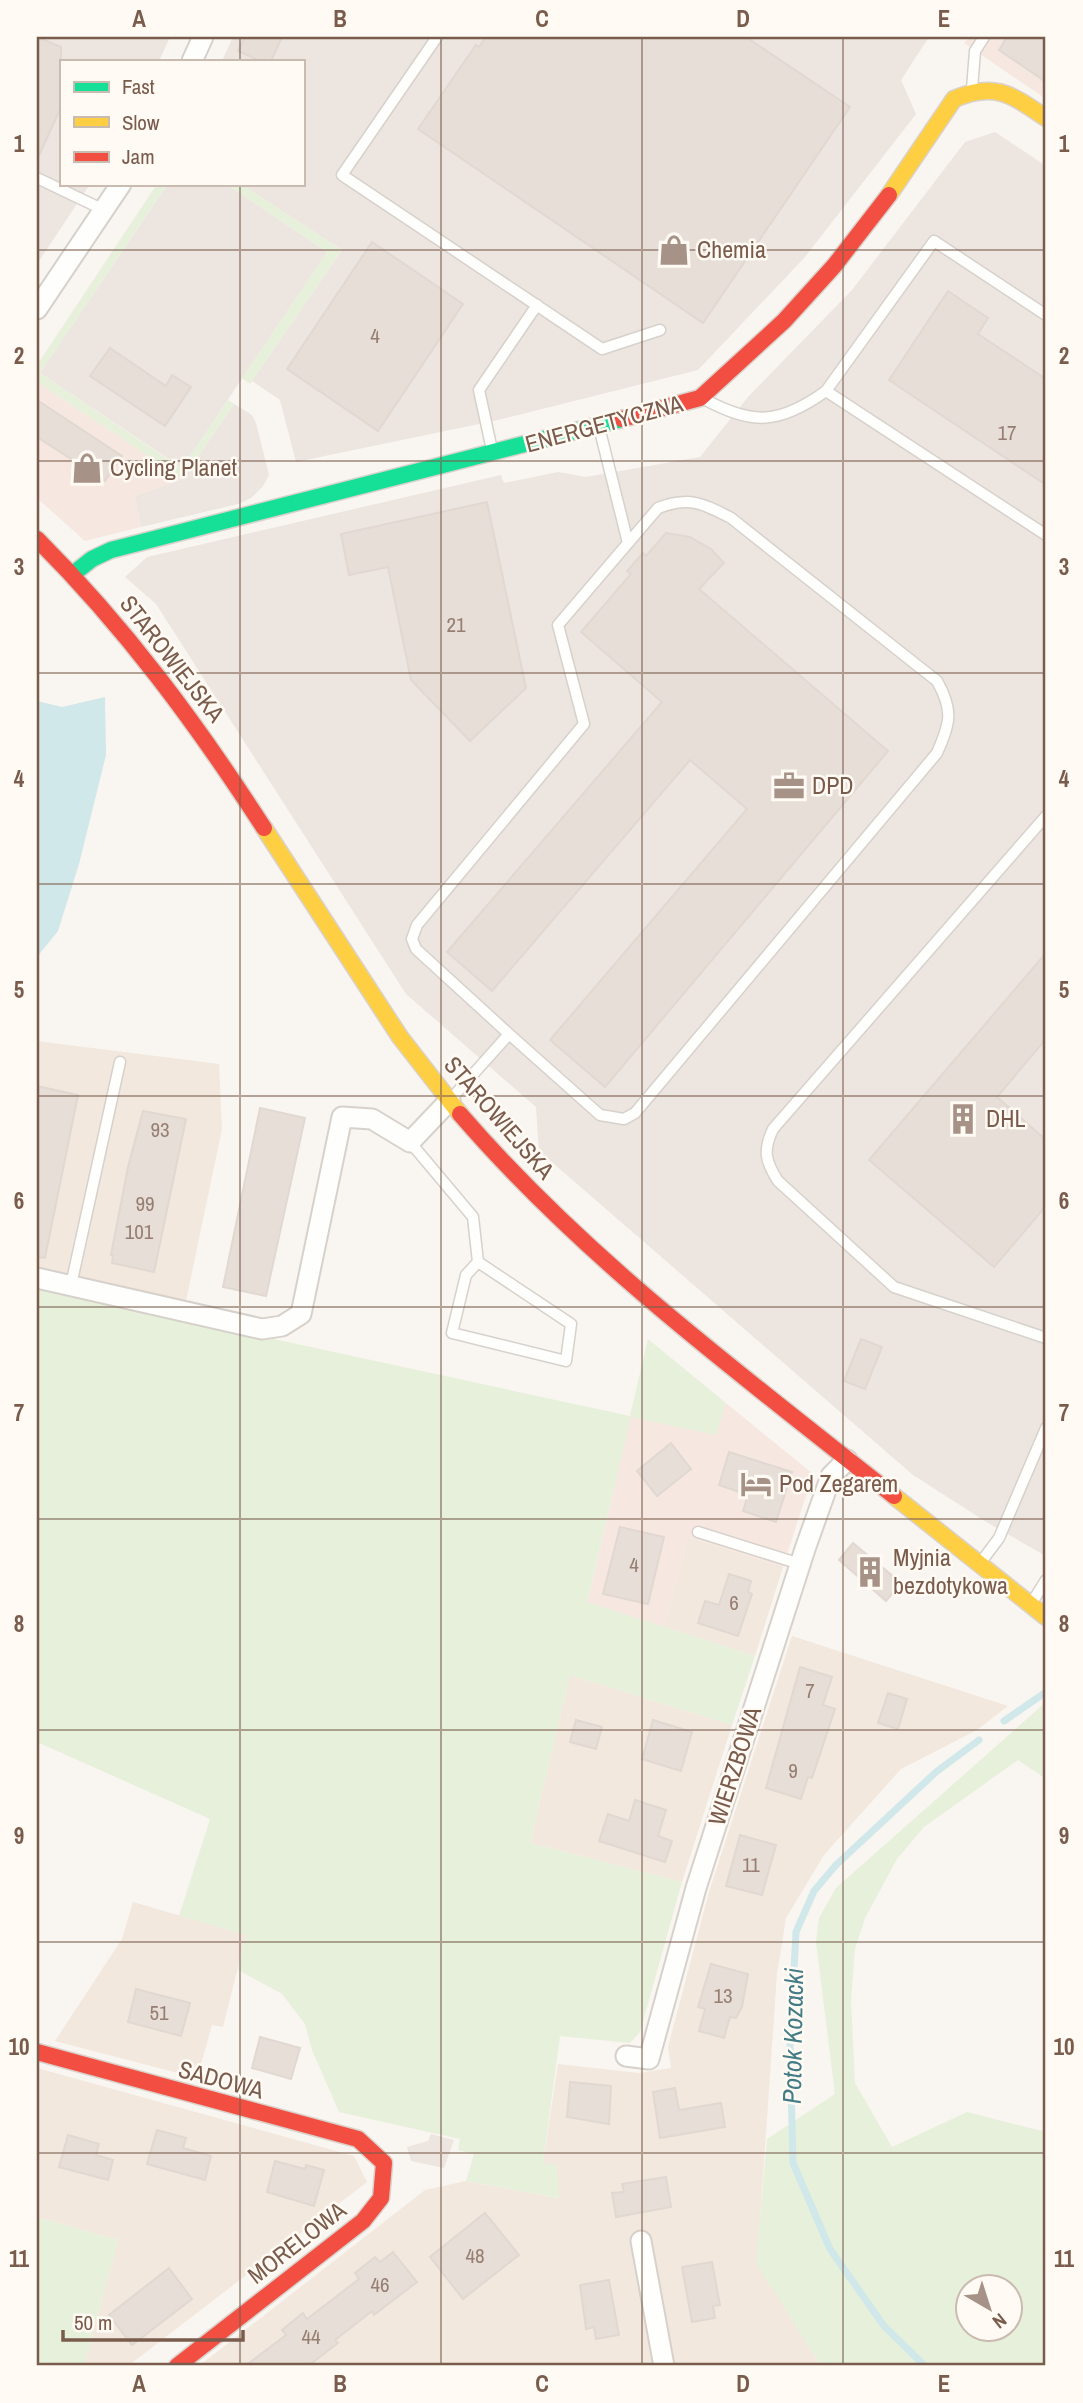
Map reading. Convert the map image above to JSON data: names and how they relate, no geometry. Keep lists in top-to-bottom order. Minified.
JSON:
{"streets":{"street":["ENERGETYCZNA","STAROWIEJSKA","WIERZBOWA","SADOWA","MORELOWA"]},"crossings":[["ENERGETYCZNA","STAROWIEJSKA"],["STAROWIEJSKA","WIERZBOWA"],["SADOWA","MORELOWA"]],"water":["Potok Kozacki"],"places":{"shop":["Chemia","Cycling Planet"],"office":["DPD"],"building":["DHL","Myjnia bezdotykowa"],"hotel":["Pod Zegarem"]},"house_numbers":["4","17","21","93","99","101","4","6","7","9","11","13","51","48","46","44"],"legend":["Fast","Slow","Jam"],"scale_bar":"50 m","north":"bottom right","grid":{"columns":["A","B","C","D","E"],"rows":["1","2","3","4","5","6","7","8","9","10","11"]}}
